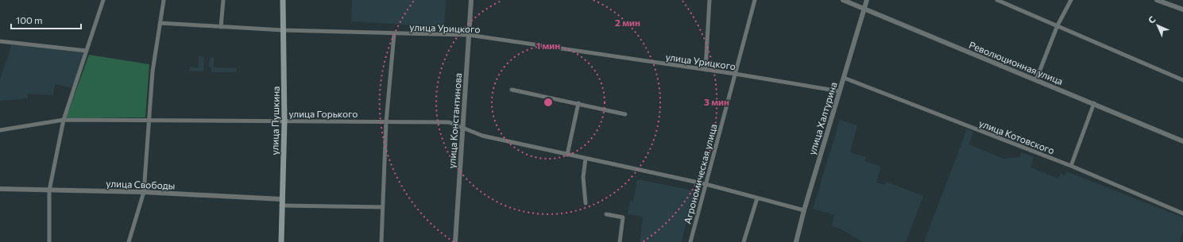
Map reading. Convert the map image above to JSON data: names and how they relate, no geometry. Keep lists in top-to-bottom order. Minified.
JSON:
{"streets":{"main road":["улица Пушкина"],"street":["улица Урицкого","Революционная улица","улица Горького","улица Халтурина","улица Константинова","улица Котовского","Агрономическая улица","улица Свободы"]},"crossings":[["улица Урицкого","улица Халтурина"],["улица Урицкого","улица Пушкина"],["улица Урицкого","улица Константинова"],["улица Урицкого","Агрономическая улица"],["Революционная улица","улица Халтурина"],["улица Горького","улица Халтурина"],["улица Горького","улица Пушкина"],["улица Горького","улица Константинова"],["улица Горького","Агрономическая улица"],["улица Халтурина","улица Котовского"],["улица Пушкина","улица Свободы"]],"scale_bar":"100 m","north":"top left","rings":["2 мин","1 мин","3 мин"]}
